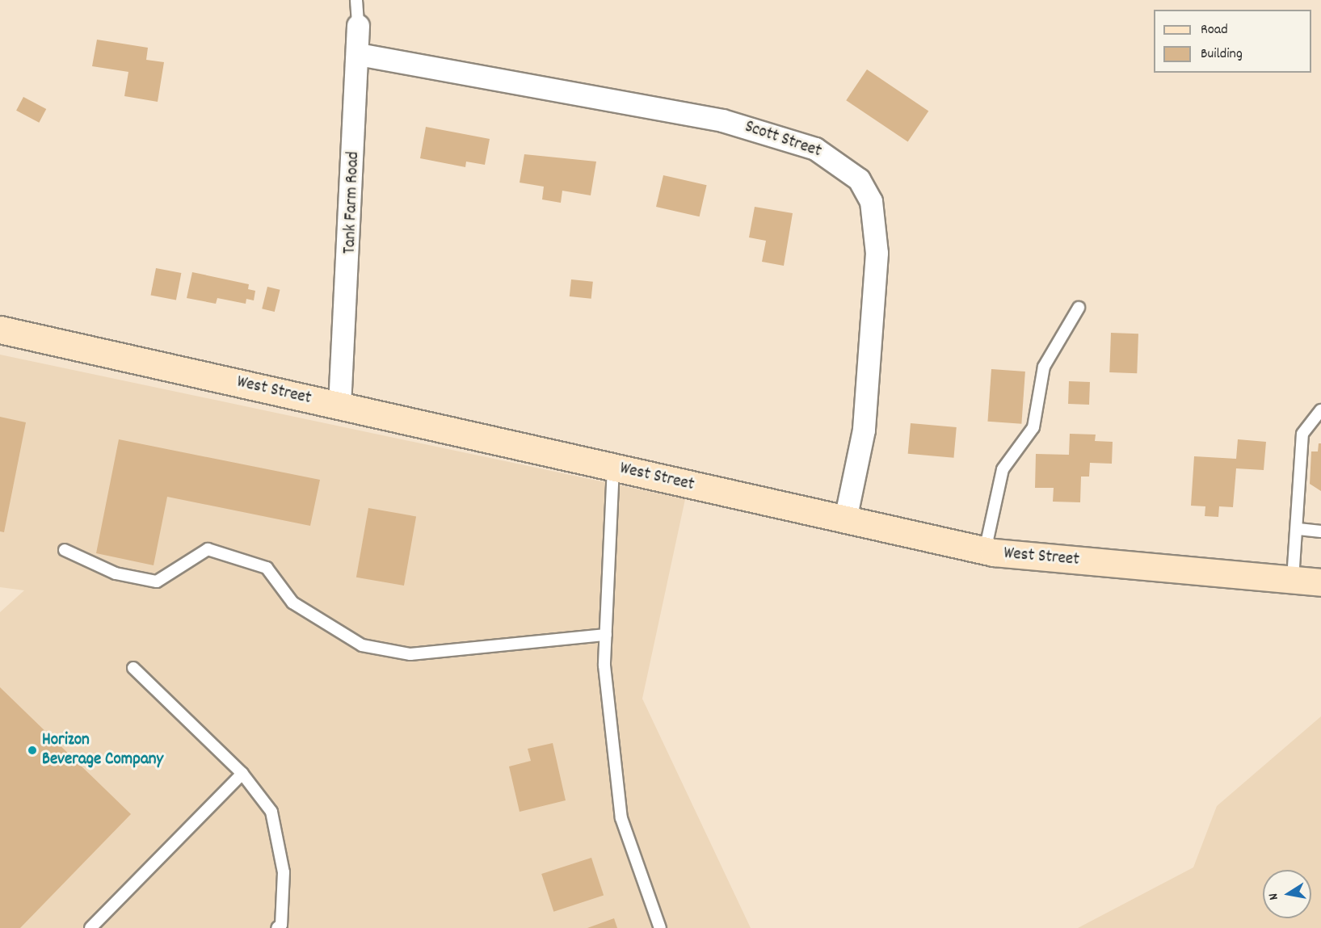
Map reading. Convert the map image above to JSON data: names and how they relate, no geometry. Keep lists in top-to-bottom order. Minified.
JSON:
{"streets":{"main road":["West Street"],"street":["Scott Street","Tank Farm Road"]},"crossings":[["Scott Street","Tank Farm Road"],["Scott Street","West Street"],["Tank Farm Road","West Street"]],"places":["Horizon Beverage Company"],"legend":["Road","Building"],"north":"left"}
